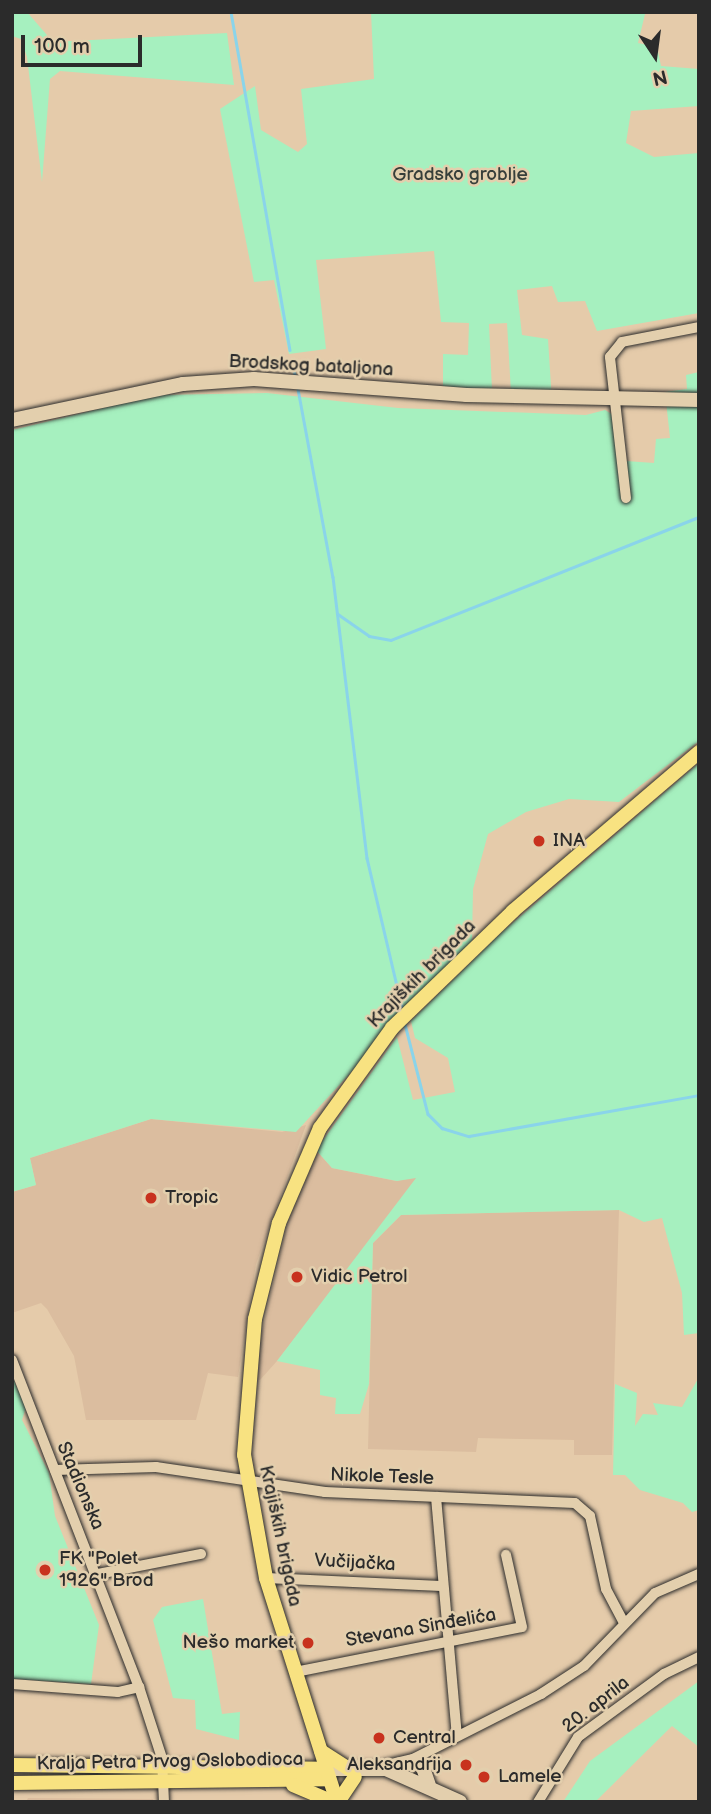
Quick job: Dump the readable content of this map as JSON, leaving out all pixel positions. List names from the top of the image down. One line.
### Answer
{"streets":{"main road":["Krajiških brigada","Kralja Petra Prvog Oslobodioca"],"street":["Brodskog bataljona","Nikole Tesle","Stadionska","Vučijačka","Stevana Sinđelića","20. aprila"]},"crossings":[["Krajiških brigada","Nikole Tesle"],["Krajiških brigada","Vučijačka"],["Krajiških brigada","Stevana Sinđelića"],["Krajiških brigada","Kralja Petra Prvog Oslobodioca"],["Nikole Tesle","Stadionska"],["Stadionska","Kralja Petra Prvog Oslobodioca"]],"parks":["Gradsko groblje"],"places":["INA","Tropic","Vidic Petrol","FK \"Polet 1926\" Brod","Nešo market","Central","Aleksandrija","Lamele"],"scale_bar":"100 m","north":"bottom"}
